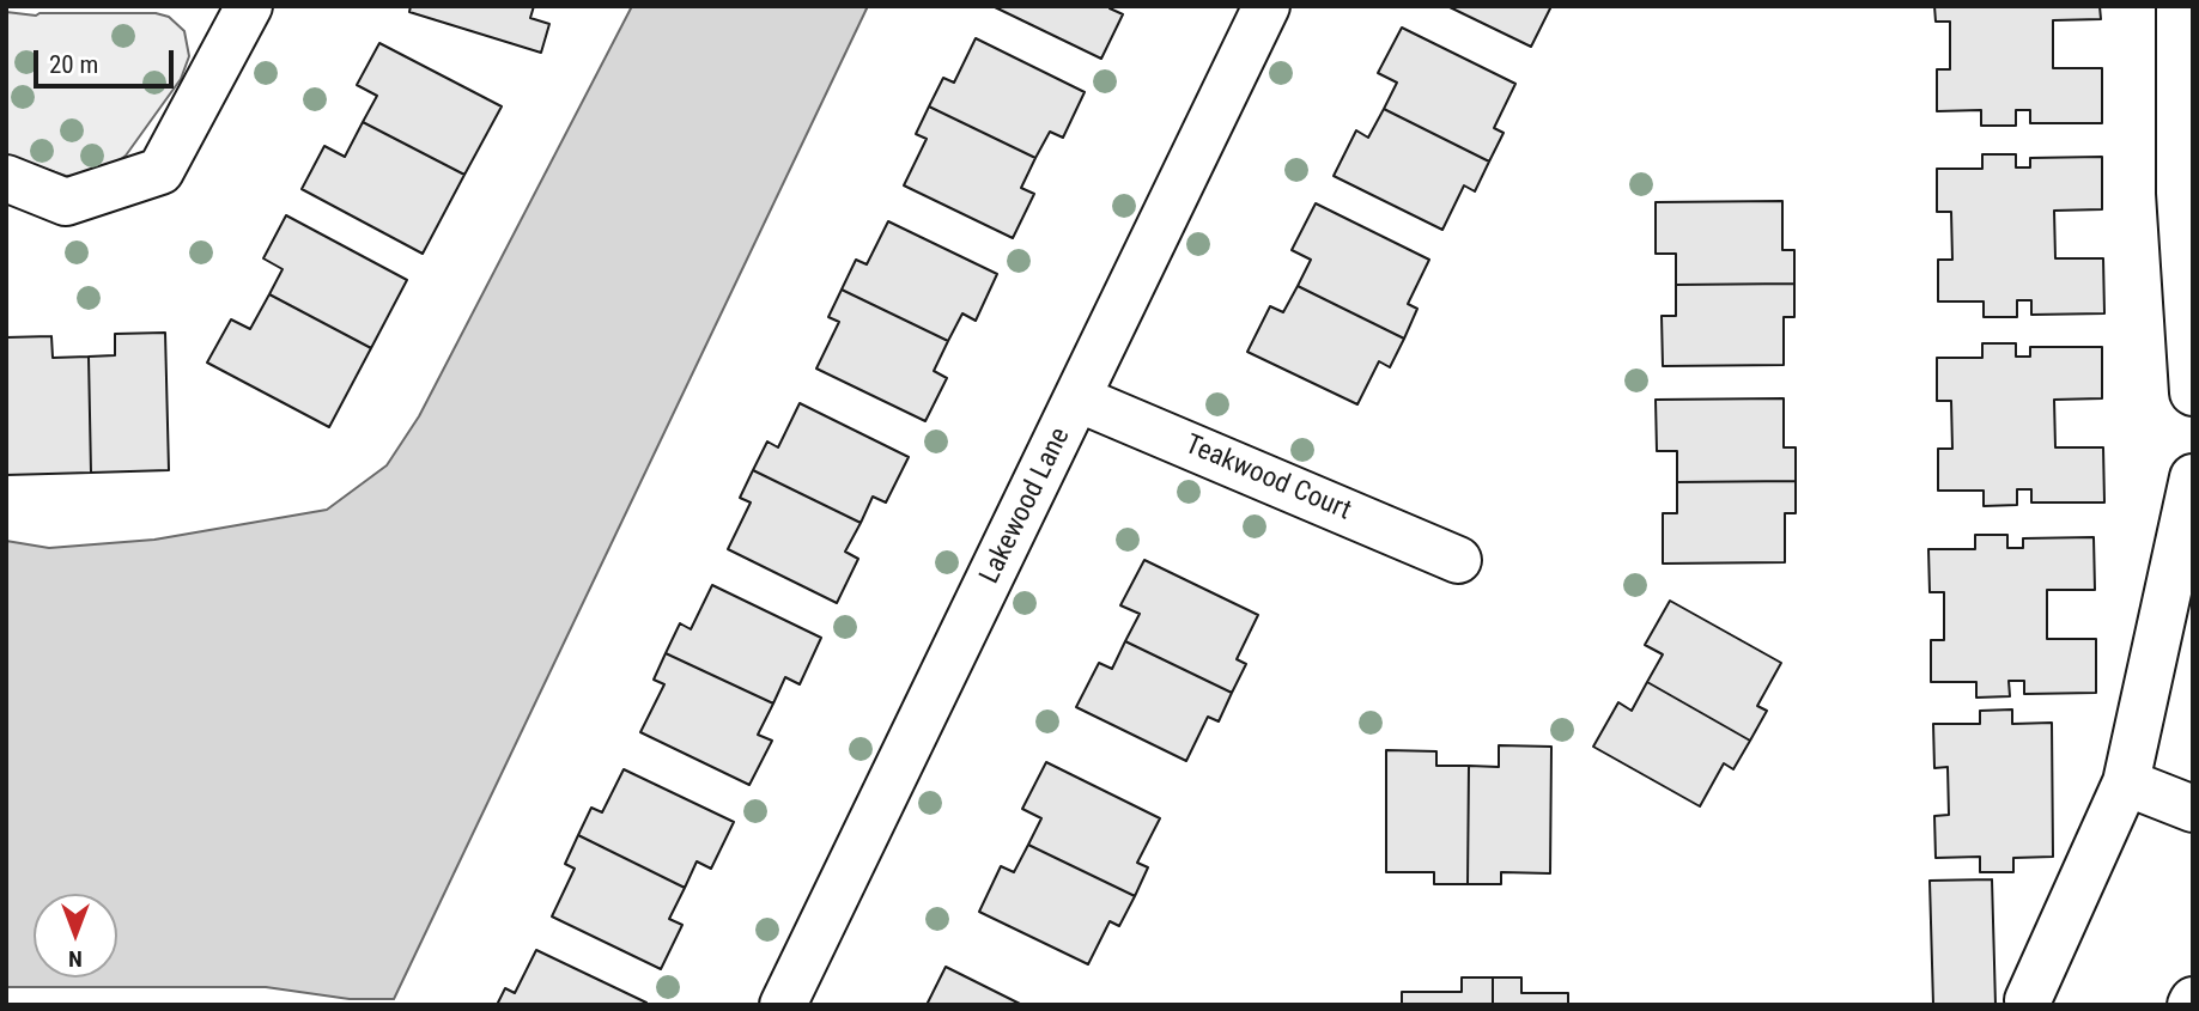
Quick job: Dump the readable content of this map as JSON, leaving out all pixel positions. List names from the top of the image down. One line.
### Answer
{"streets":{"street":["Teakwood Court","Lakewood Lane"]},"crossings":[["Teakwood Court","Lakewood Lane"]],"scale_bar":"20 m","north":"bottom"}
